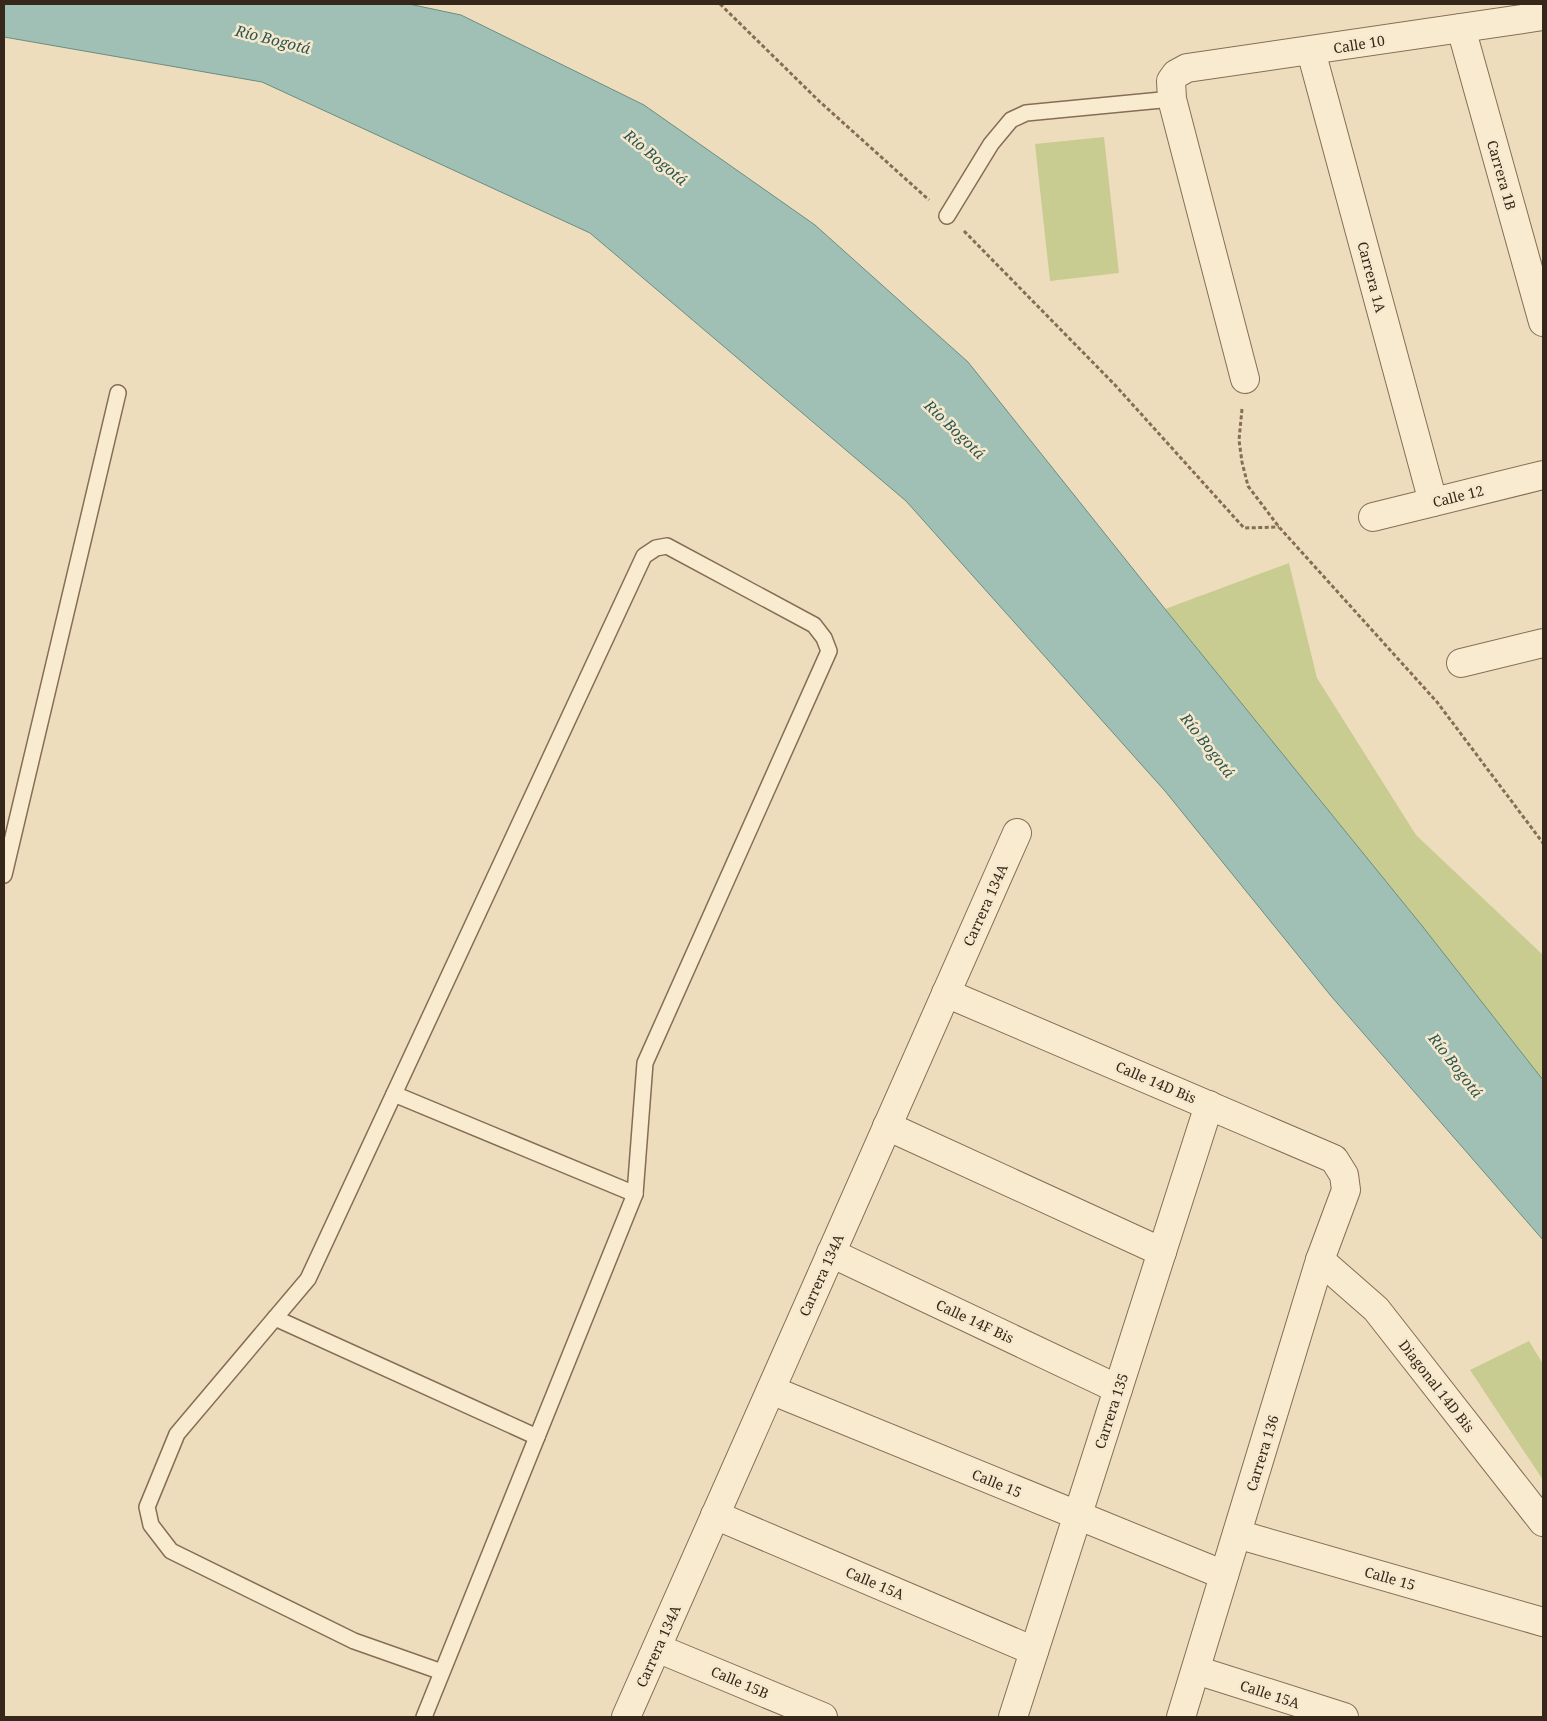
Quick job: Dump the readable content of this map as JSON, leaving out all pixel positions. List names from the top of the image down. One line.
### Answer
{"streets":{"street":["Calle 10","Carrera 1B","Carrera 1A","Calle 12","Carrera 134A","Calle 14D Bis","Calle 14F Bis","Diagonal 14D Bis","Carrera 135","Carrera 136","Calle 15","Calle 15A","Calle 15B"]},"crossings":[["Calle 10","Carrera 1B"],["Calle 10","Carrera 1A"],["Carrera 1A","Calle 12"],["Carrera 134A","Calle 14D Bis"],["Carrera 134A","Calle 14F Bis"],["Carrera 134A","Calle 15"],["Carrera 134A","Calle 15A"],["Carrera 134A","Calle 15B"],["Calle 14D Bis","Carrera 135"],["Calle 14D Bis","Carrera 136"],["Calle 14F Bis","Carrera 135"],["Diagonal 14D Bis","Carrera 136"],["Carrera 135","Calle 15"],["Carrera 135","Calle 15A"],["Carrera 136","Calle 15"],["Carrera 136","Calle 15A"]],"water":["Río Bogotá"]}
